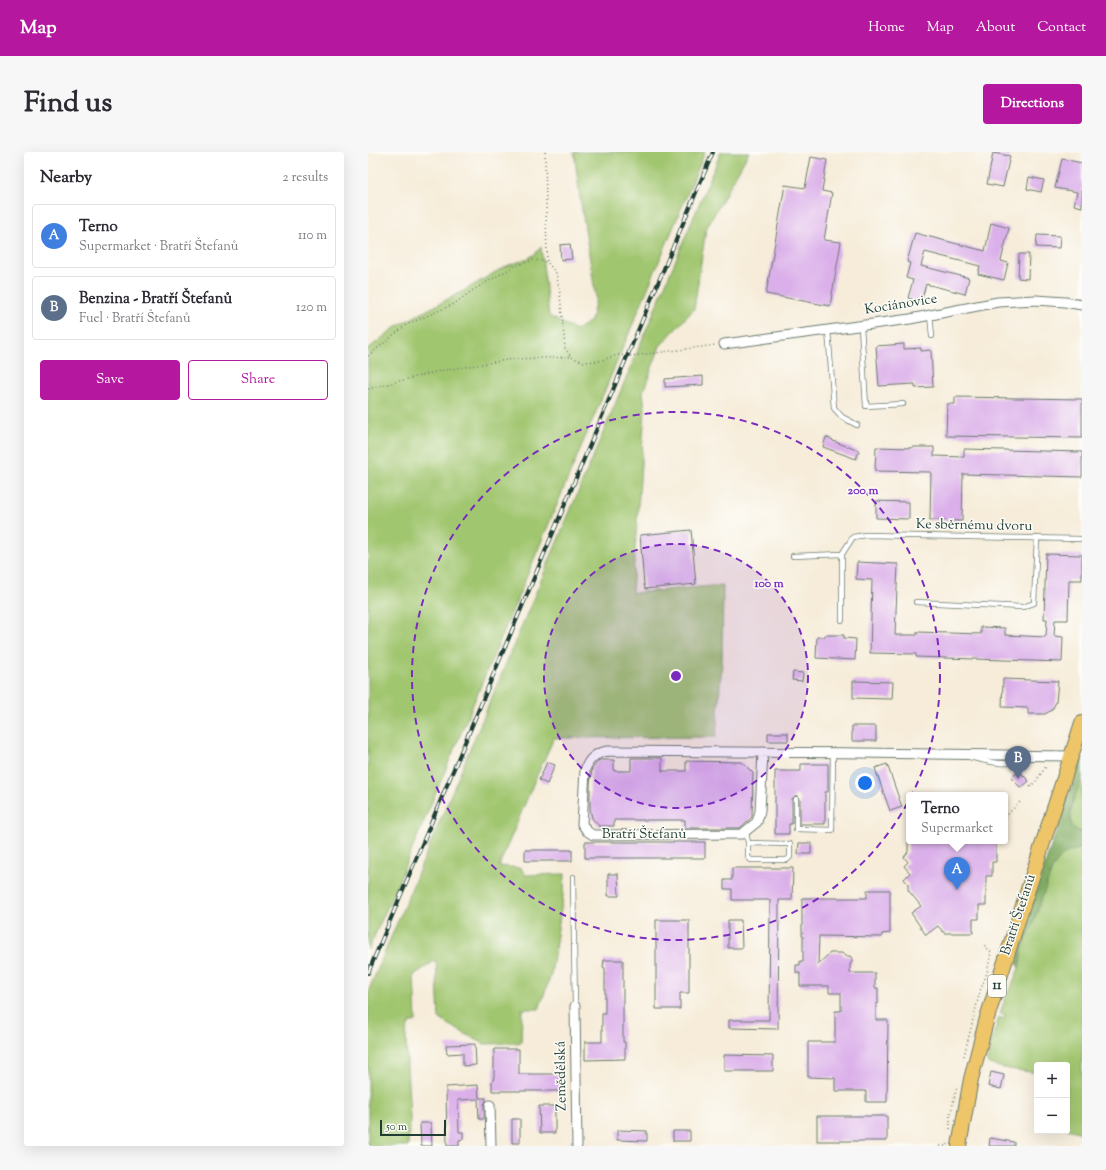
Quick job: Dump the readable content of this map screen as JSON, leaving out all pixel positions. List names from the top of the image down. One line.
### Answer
{"streets":{"main road":["Bratří Štefanů","11"],"street":["Kociánovice","Zemědělská"],"lane":["Ke sběrnému dvoru"]},"scale_bar":"50 m","page":{"header":"Map","nav":["Home","Map","About","Contact"],"title":"Find us","buttons":["Directions",["Save","Share"]],"heading":["Nearby","2 results"],"list":[{"mark":"A","name":"Terno","note":"Supermarket · Bratří Štefanů","value":"110 m"},{"mark":"B","name":"Benzina - Bratří Štefanů","note":"Fuel · Bratří Štefanů","value":"120 m"}],"pins":["B","A"],"popup":["Terno","Supermarket"],"map_buttons":["+","−"],"scale":"50 m"},"rings":["200 m","100 m"]}
